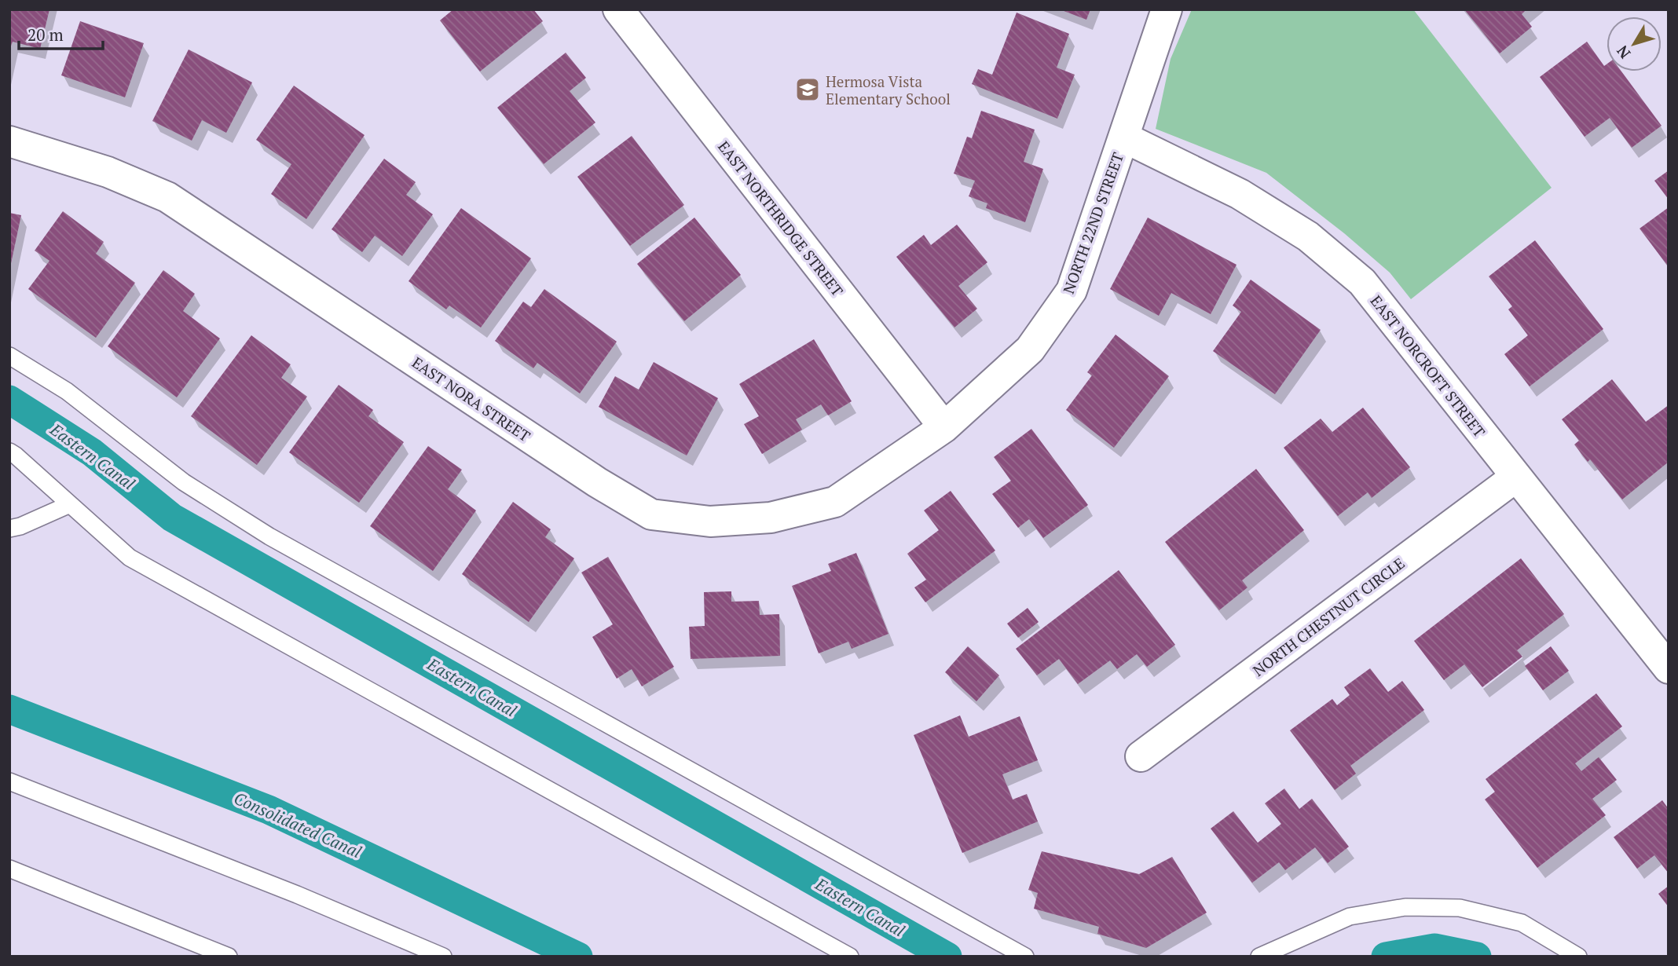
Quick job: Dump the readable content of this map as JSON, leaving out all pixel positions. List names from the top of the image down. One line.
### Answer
{"streets":{"street":["EAST NORTHRIDGE STREET","NORTH 22ND STREET","EAST NORCROFT STREET","EAST NORA STREET","NORTH CHESTNUT CIRCLE"]},"crossings":[["EAST NORTHRIDGE STREET","NORTH 22ND STREET"],["EAST NORTHRIDGE STREET","EAST NORA STREET"],["NORTH 22ND STREET","EAST NORCROFT STREET"],["NORTH 22ND STREET","EAST NORA STREET"],["EAST NORCROFT STREET","NORTH CHESTNUT CIRCLE"]],"water":["Eastern Canal","Consolidated Canal"],"places":{"school or university":["Hermosa Vista Elementary School"]},"scale_bar":"20 m","north":"bottom left"}
